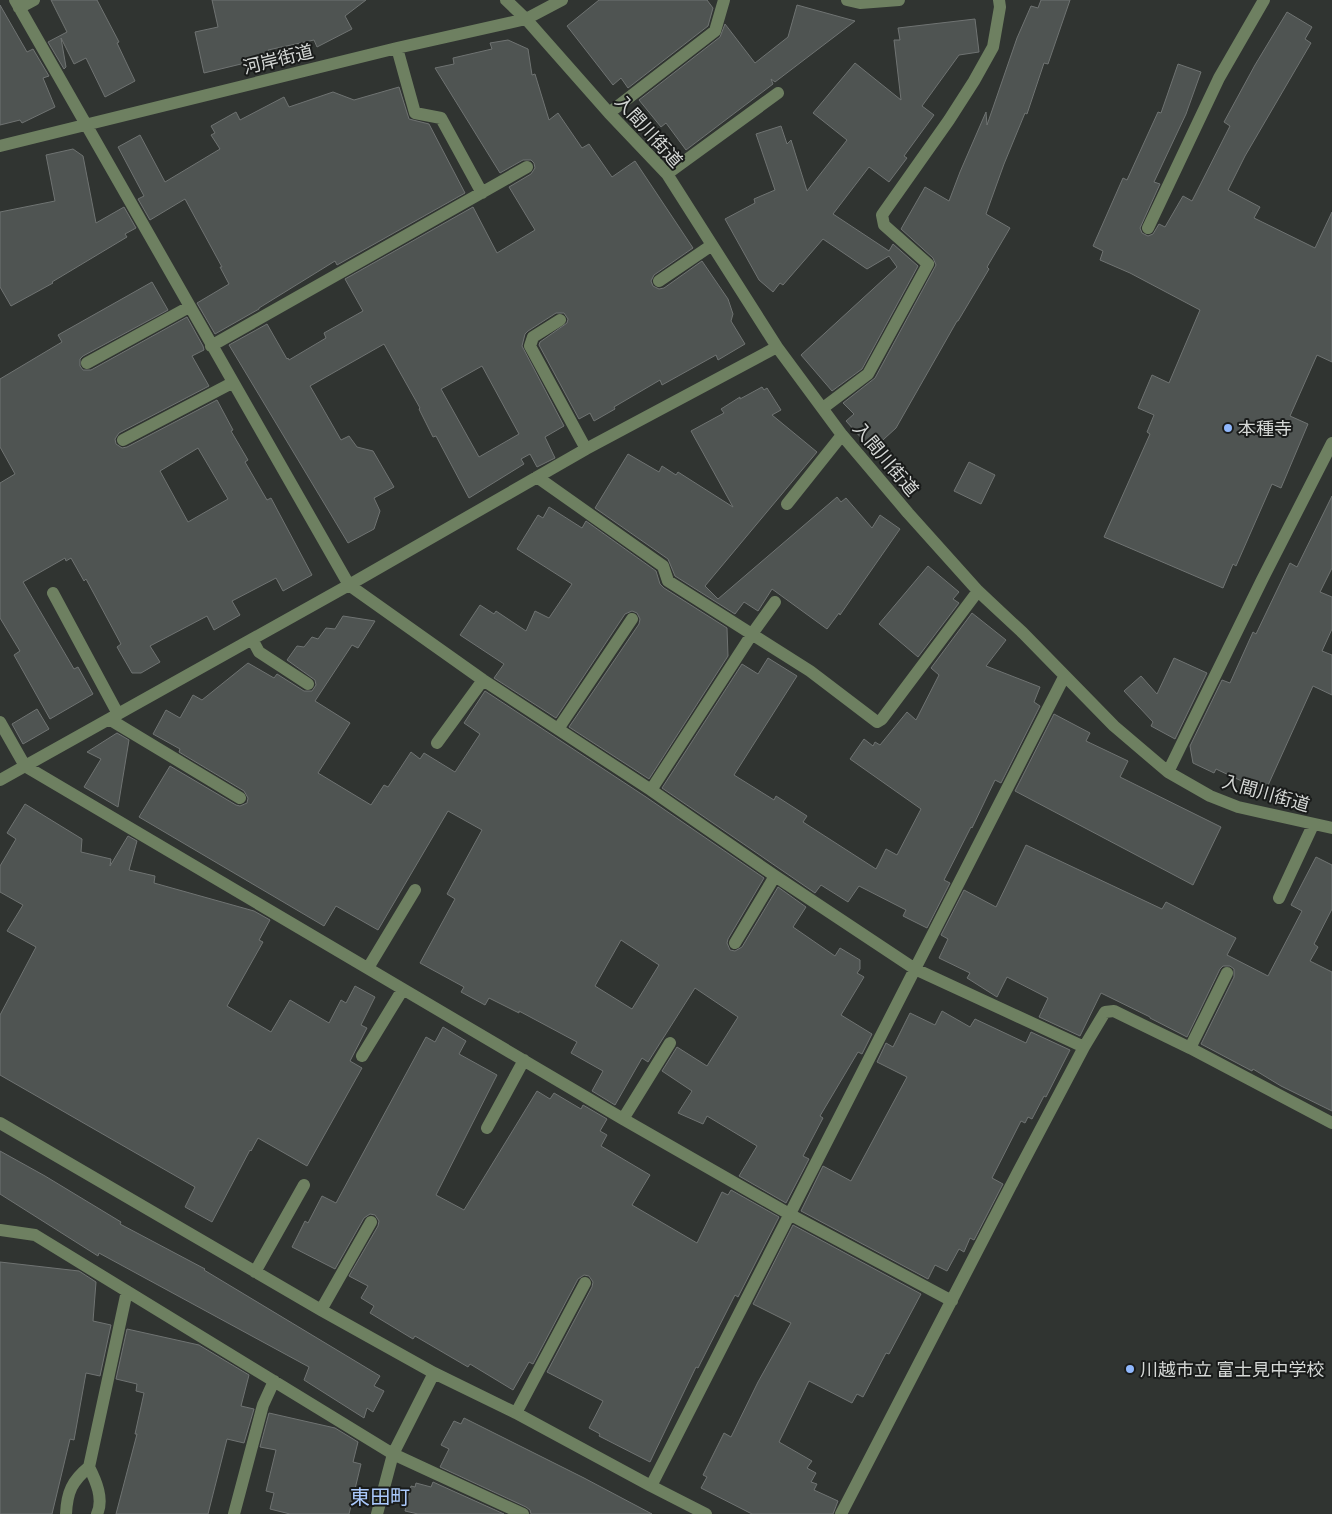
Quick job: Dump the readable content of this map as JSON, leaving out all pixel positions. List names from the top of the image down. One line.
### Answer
{"streets":{"street":["河岸街道","入間川街道"]},"crossings":[["河岸街道","入間川街道"]],"districts":["東田町"],"places":["本種寺","川越市立 富士見中学校"]}
